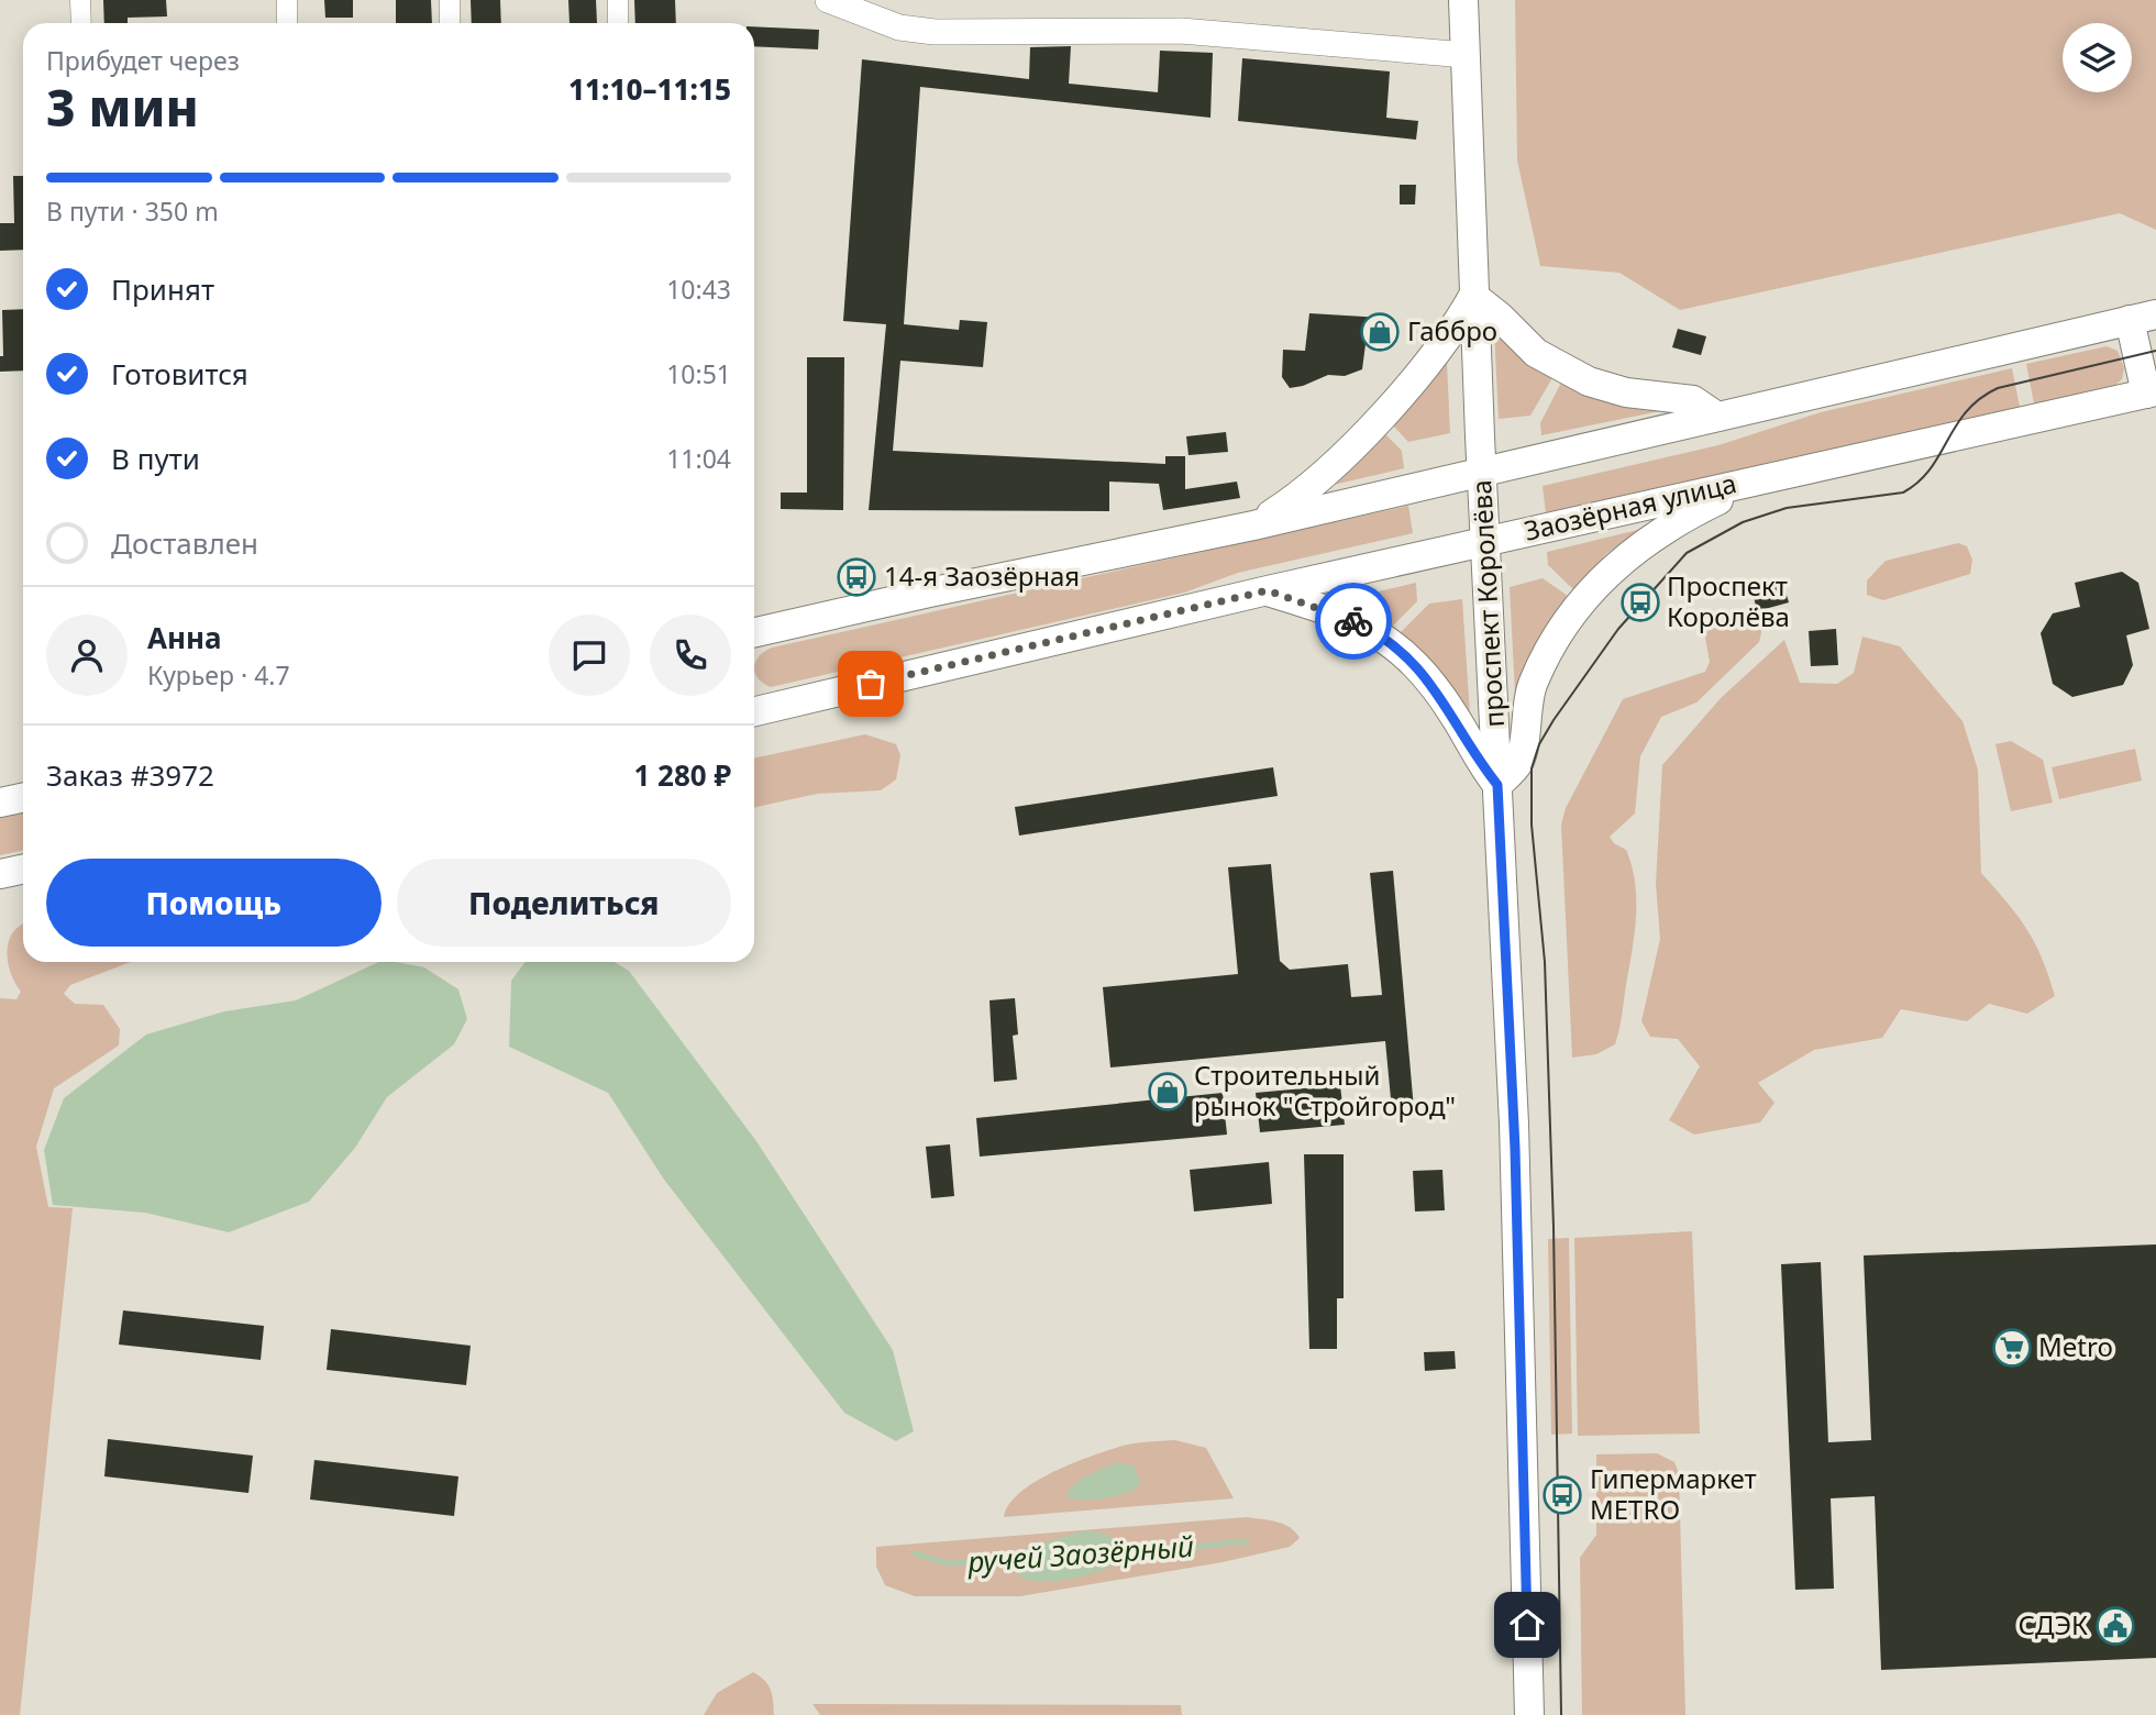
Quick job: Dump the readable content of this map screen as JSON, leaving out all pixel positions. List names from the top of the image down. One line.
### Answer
{"streets":{"main road":["Заозёрная улица","проспект Королёва"]},"crossings":[["Заозёрная улица","проспект Королёва"]],"water":["ручей Заозёрный"],"places":{"shop":["Габбро","Строительный рынок \"Стройгород\""],"bus stop":["14-я Заозёрная","Проспект Королёва","Гипермаркет METRO"],"supermarket":["Metro"],"public building":["СДЭК"]},"page":{"heading":["3 мин","Прибудет через","11:10–11:15"],"panel":["Анна","Курьер · 4.7","Заказ #3972","1 280 ₽"],"bar":"В пути · 350 m","list":[["Принят","10:43"],["Готовится","10:51"],["В пути","11:04"],"Доставлен"],"buttons":["Помощь","Поделиться"]}}
